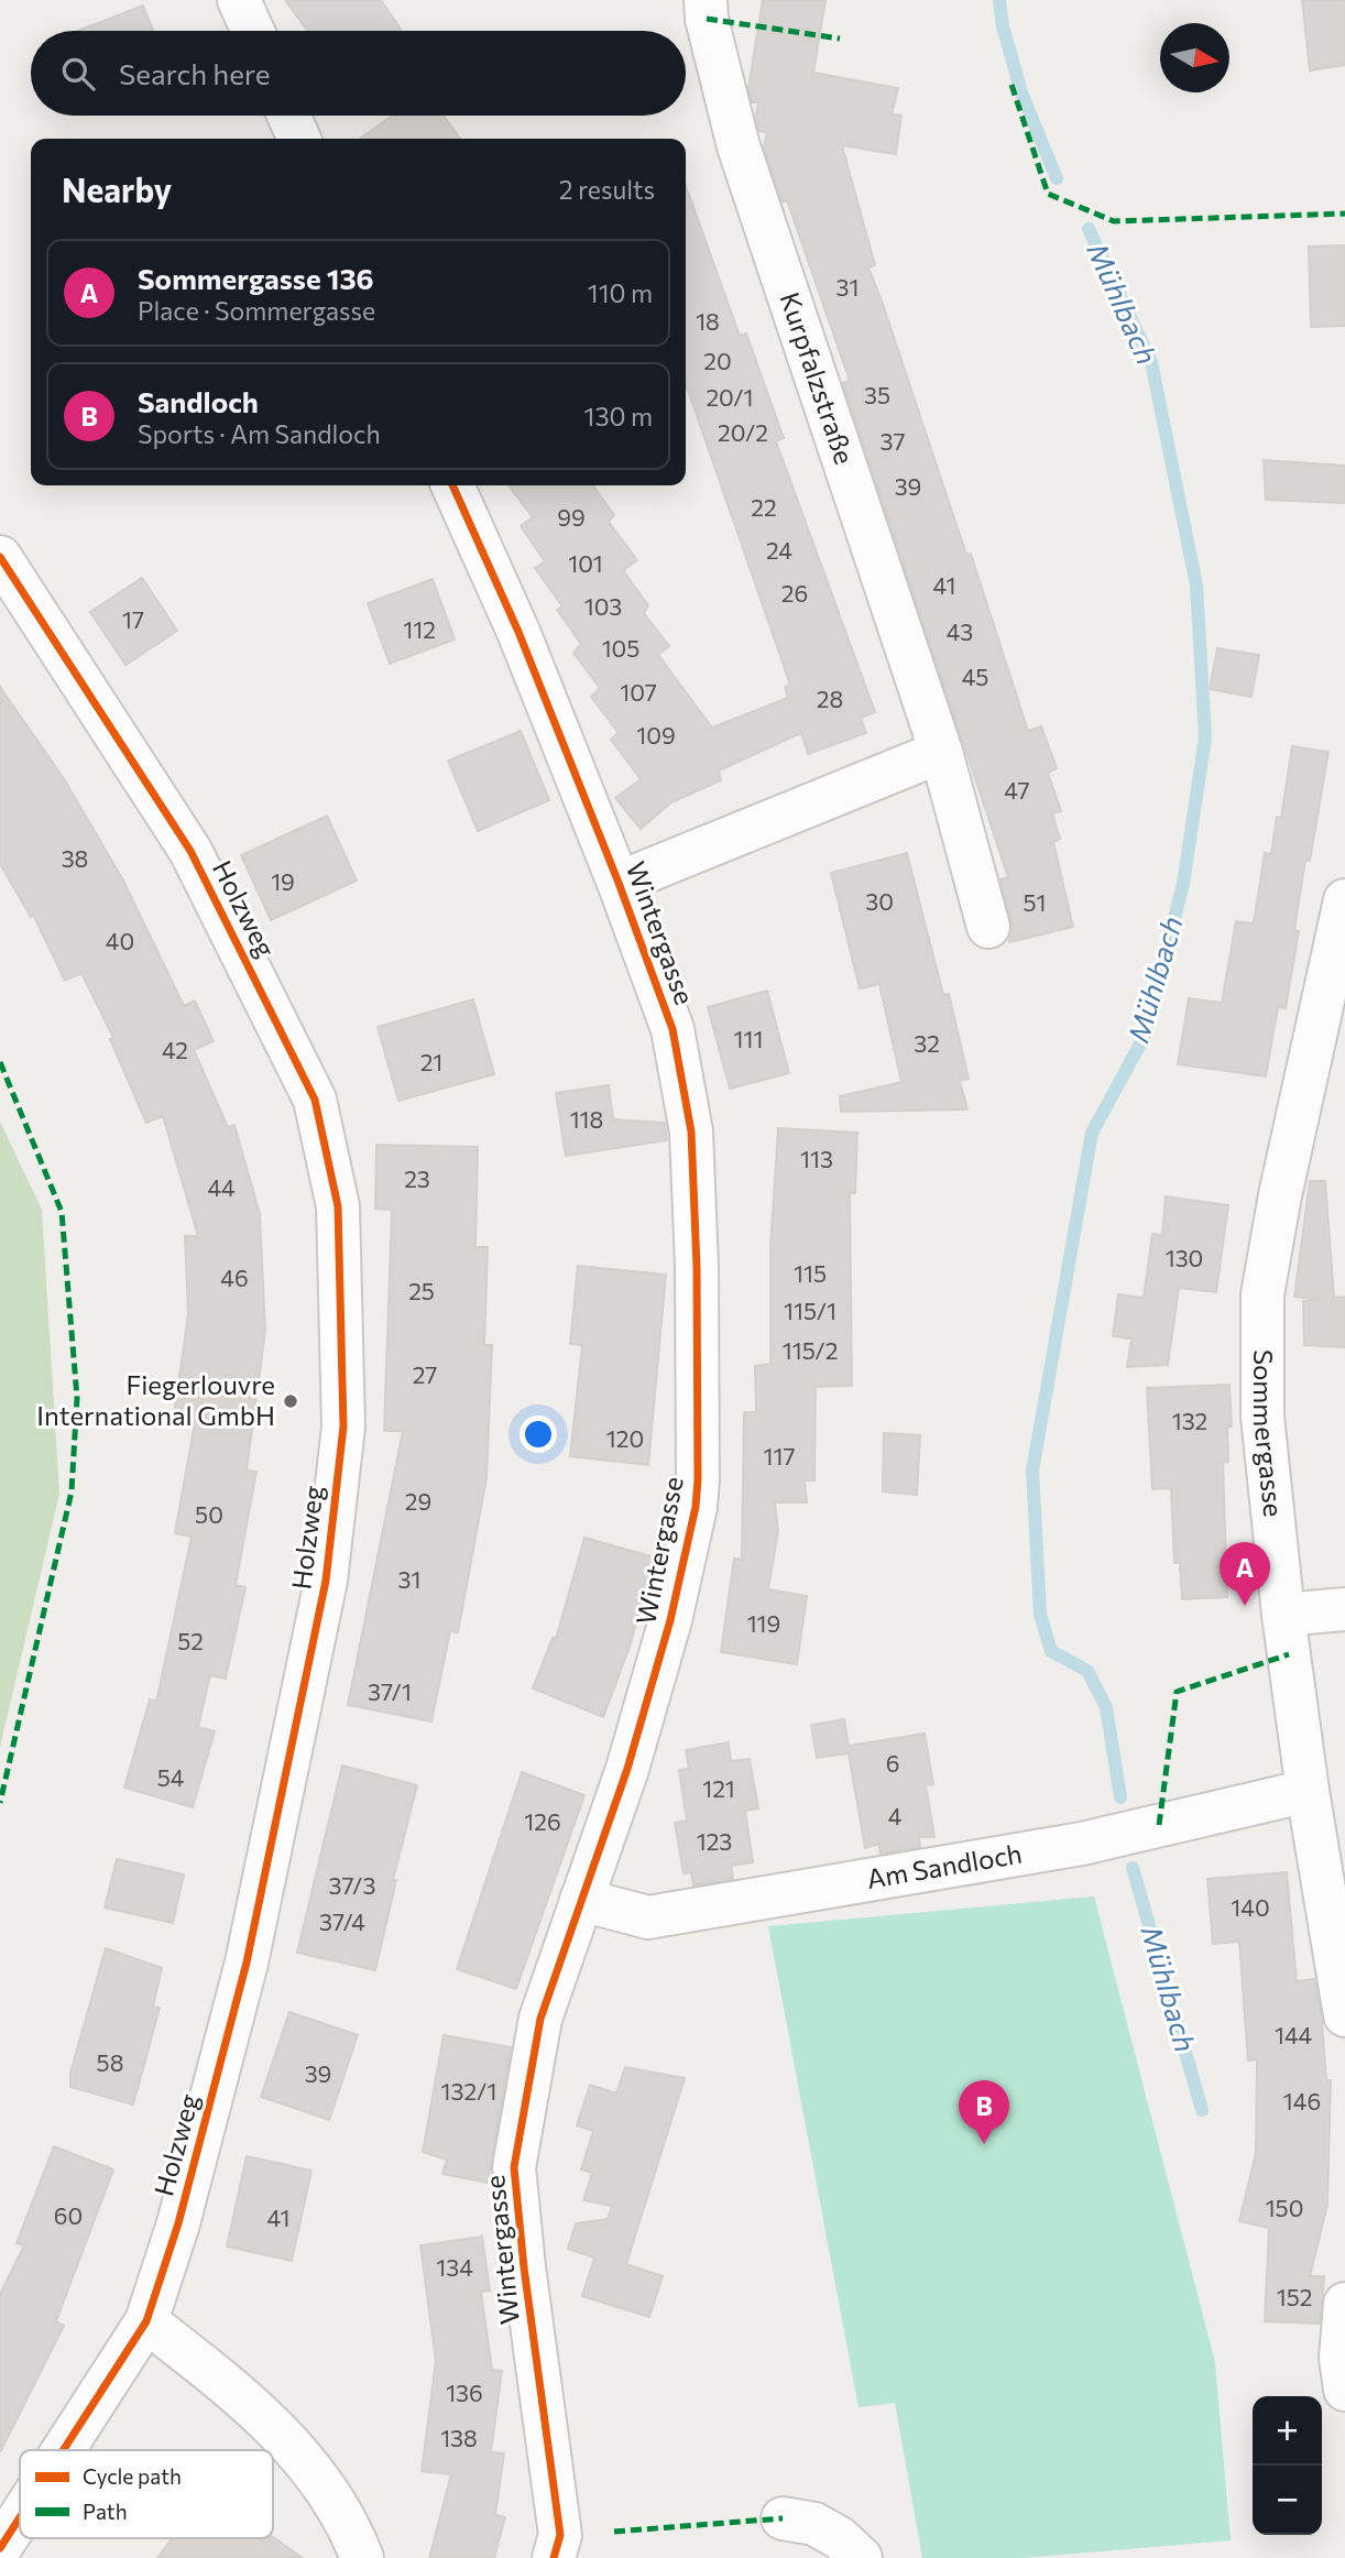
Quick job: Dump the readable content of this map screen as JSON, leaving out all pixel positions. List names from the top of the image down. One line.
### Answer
{"streets":{"street":["Kurpfalzstraße","Holzweg","Wintergasse","Sommergasse","Am Sandloch"]},"crossings":[["Wintergasse","Am Sandloch"],["Sommergasse","Am Sandloch"]],"water":["Mühlbach"],"places":["Fiegerlouvre International GmbH"],"house_numbers":["31","18","20","35","20/1","20/2","37","39","22","99","24","101","41","26","103","17","112","43","105","45","107","28","109","47","38","19","30","51","40","111","32","42","21","118","113","23","44","130","115","46","25","115/1","115/2","27","132","120","117","29","50","31","119","52","37/1","6","54","121","4","126","123","37/3","140","37/4","144","58","39","132/1","146","150","60","41","134","152","136","138"],"legend":["Cycle path","Path"],"north":"right","page":{"search":"Search here","heading":["Nearby","2 results"],"list":[{"mark":"A","name":"Sommergasse 136","note":"Place · Sommergasse","value":"110 m"},{"mark":"B","name":"Sandloch","note":"Sports · Am Sandloch","value":"130 m"}],"pins":["A","B"],"map_buttons":["+","−"]}}
